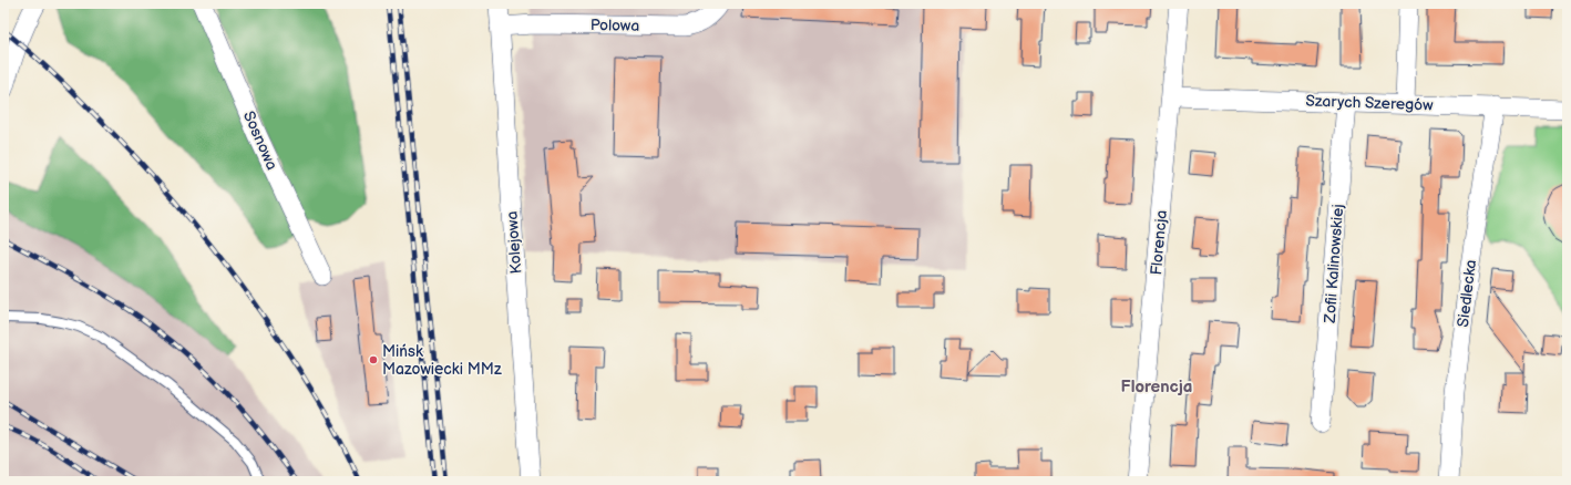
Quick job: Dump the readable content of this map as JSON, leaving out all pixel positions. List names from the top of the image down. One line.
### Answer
{"streets":{"street":["Polowa","Szarych Szeregów","Sosnowa","Kolejowa","Florencja","Zofii Kalinowskiej","Siedlecka"]},"crossings":[["Polowa","Kolejowa"],["Szarych Szeregów","Florencja"],["Szarych Szeregów","Zofii Kalinowskiej"],["Szarych Szeregów","Siedlecka"]],"districts":["Florencja"],"places":["Mińsk Mazowiecki MMz"]}
